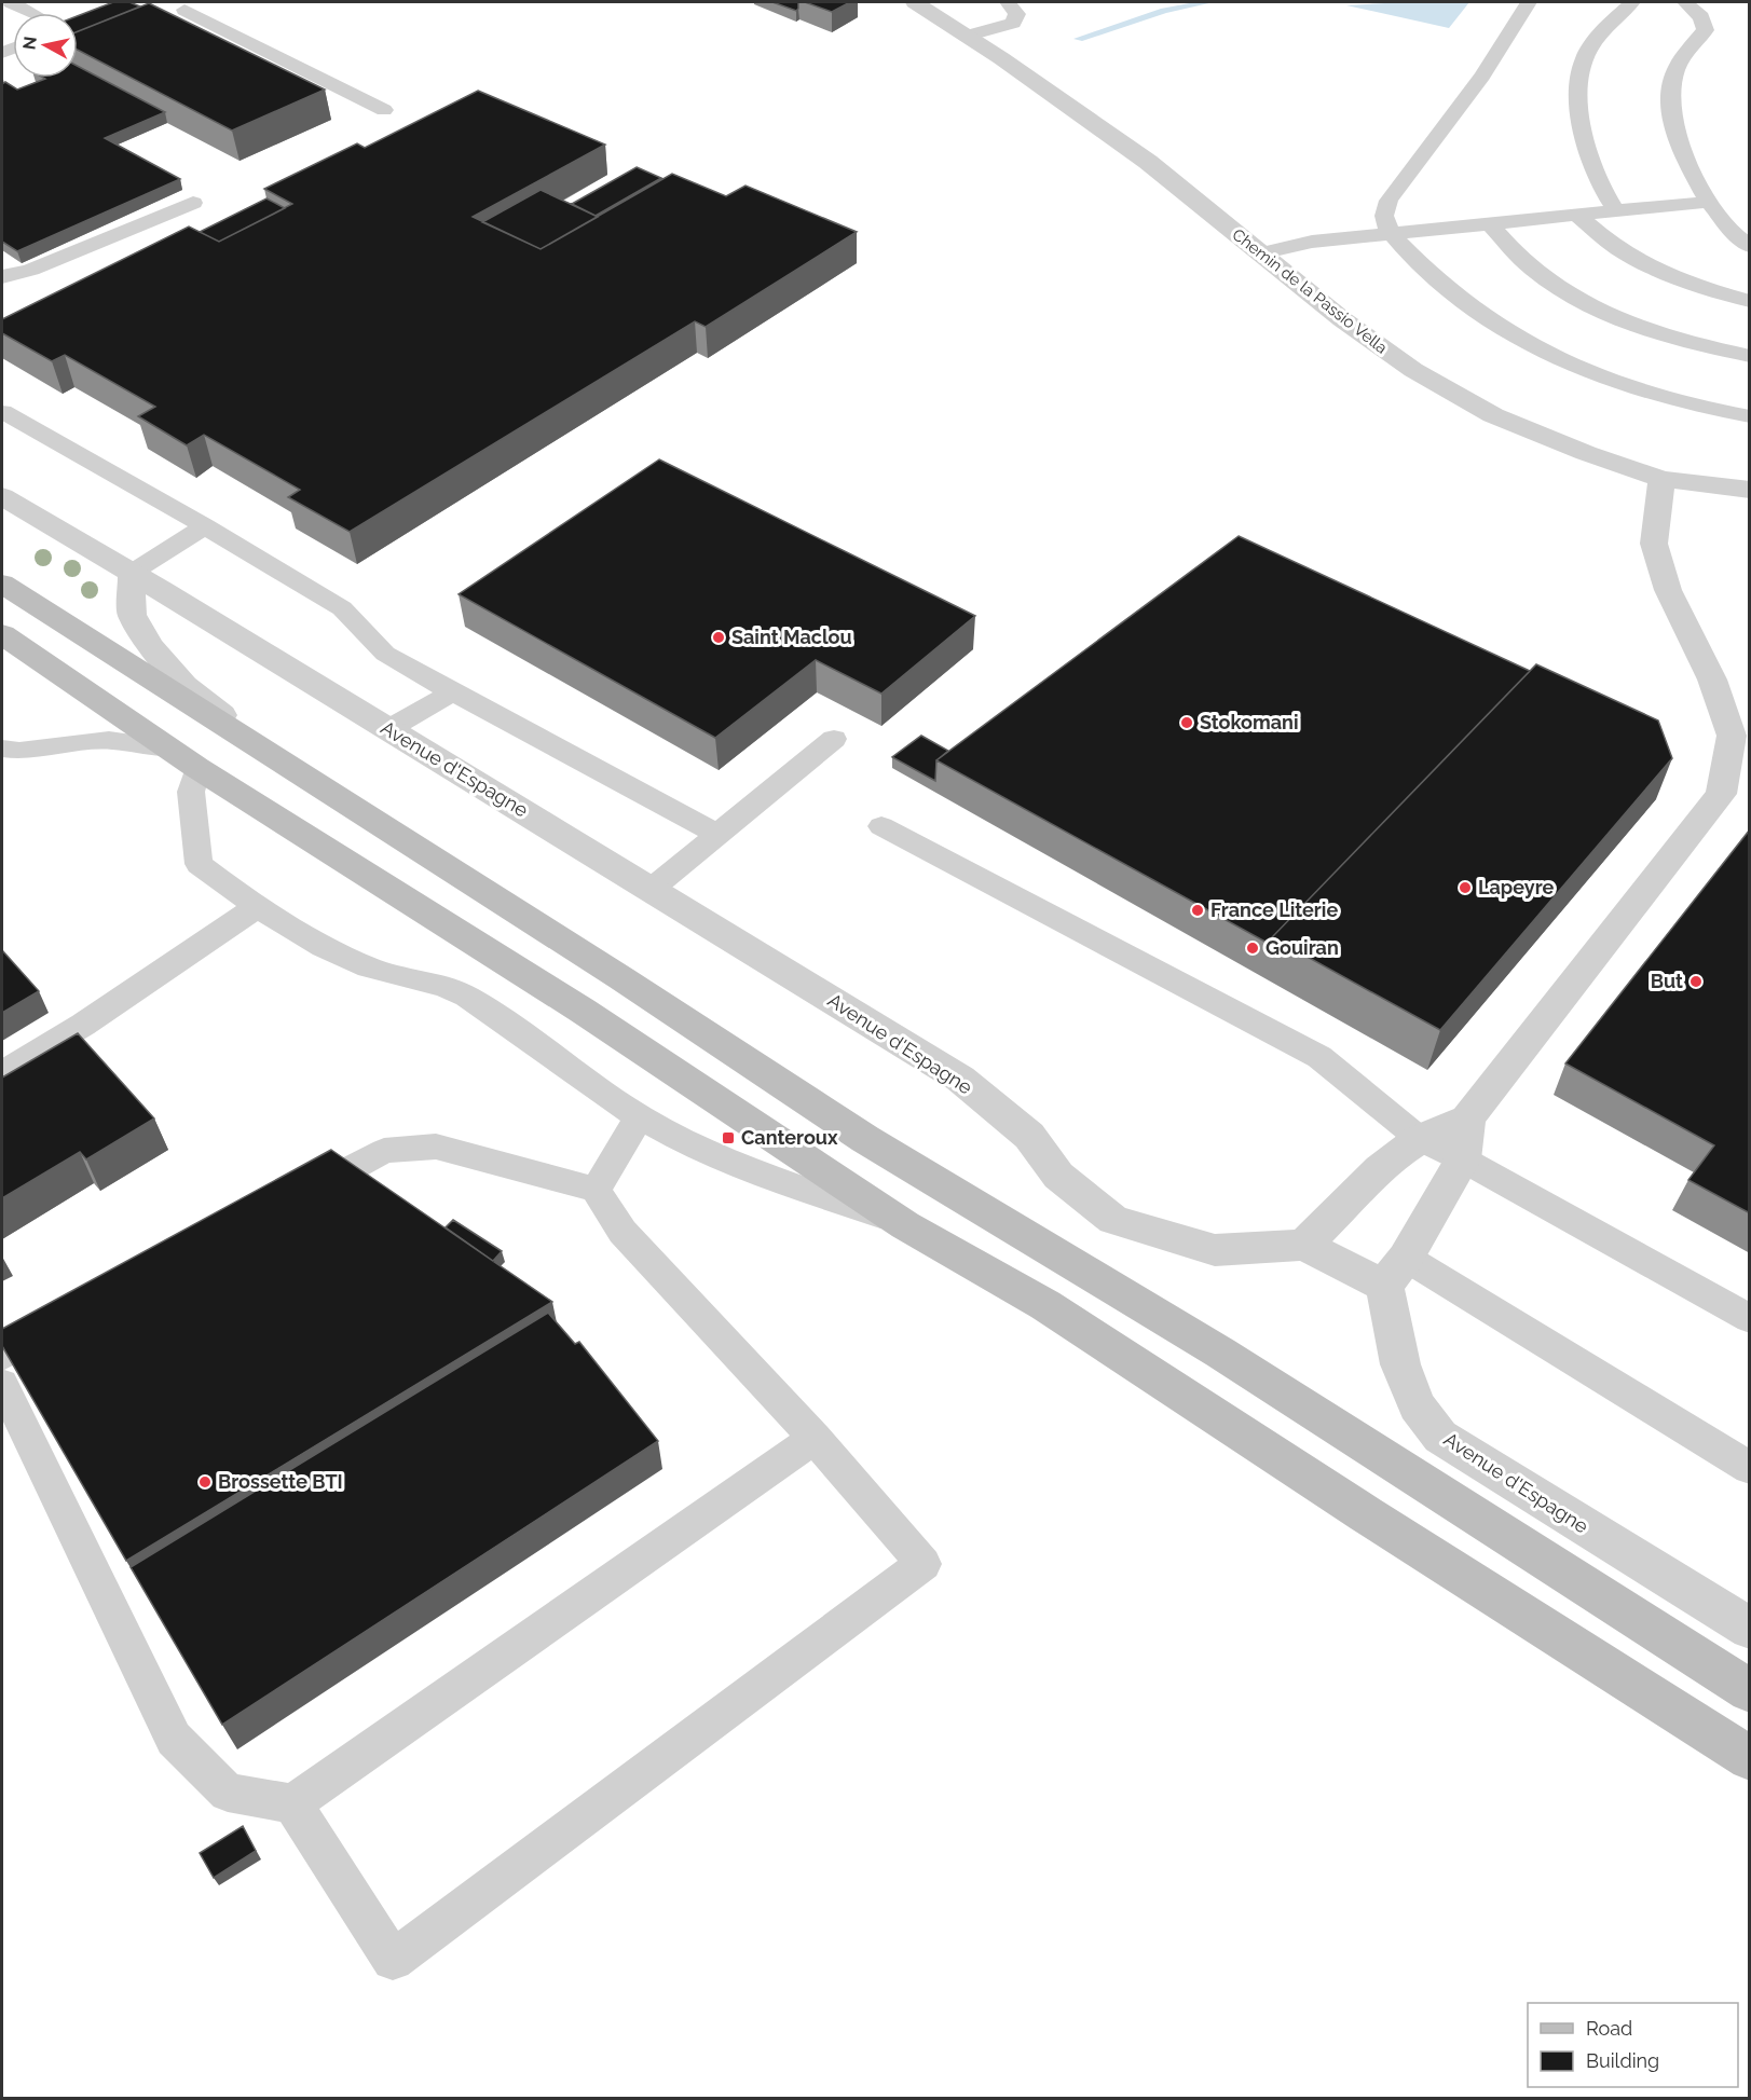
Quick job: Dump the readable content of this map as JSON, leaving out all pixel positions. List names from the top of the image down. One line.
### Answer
{"streets":{"street":["Chemin de la Passio Vella","Avenue d'Espagne"]},"places":{"other":["Saint Maclou","Stokomani","Lapeyre","France Literie","Gouiran","But","Brossette BTI"],"transit":["Canteroux"]},"legend":["Road","Building"],"north":"left"}
